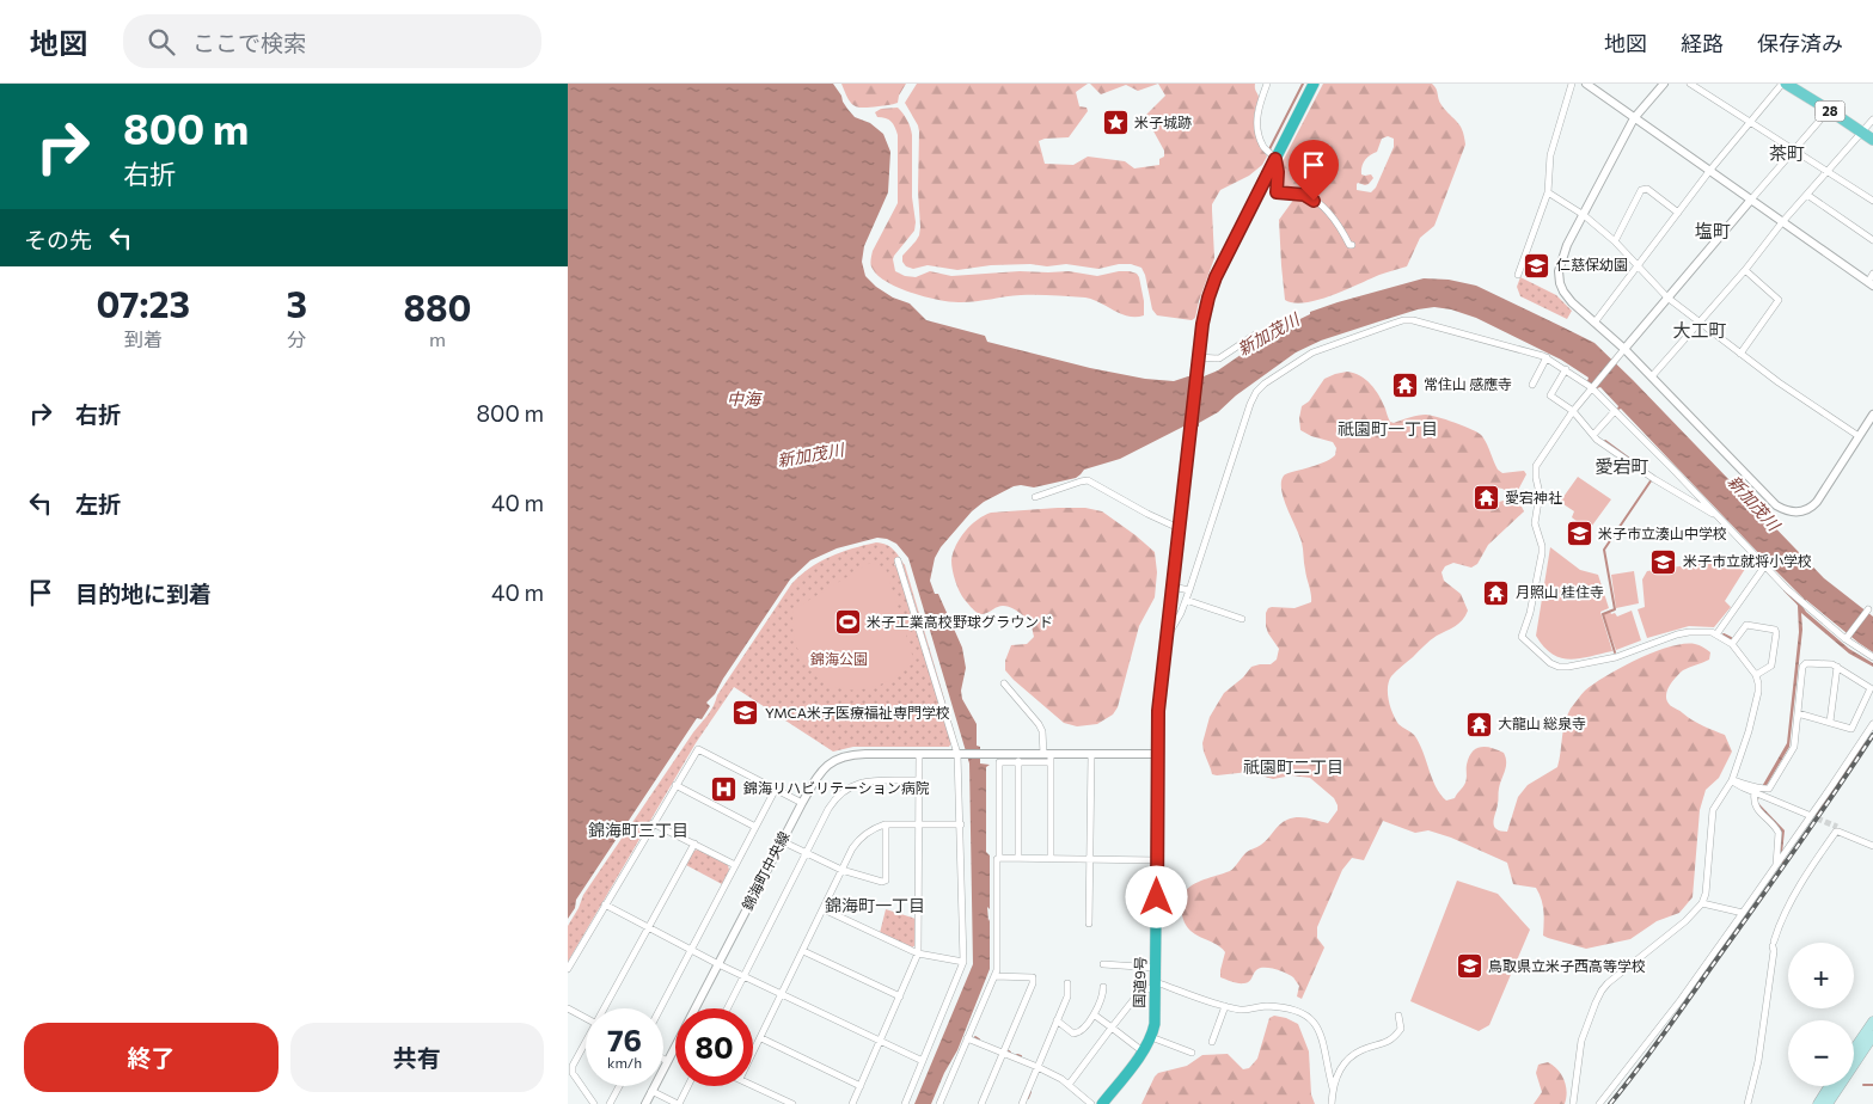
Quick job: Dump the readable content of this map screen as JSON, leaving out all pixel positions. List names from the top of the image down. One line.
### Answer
{"streets":{"highway":["国道9号"],"main road":["28"],"street":["錦海町中央線"]},"crossings":[["錦海町中央線","国道9号"]],"districts":["茶町","塩町","大工町","祇園町一丁目","愛宕町","祇園町二丁目","錦海町三丁目","錦海町一丁目"],"water":["新加茂川","中海"],"parks":["錦海公園"],"places":{"place":["米子城跡"],"school or university":["仁慈保幼園","米子市立湊山中学校","米子市立就将小学校","YMCA米子医療福祉専門学校","鳥取県立米子西高等学校"],"temple":["常住山 感應寺","愛宕神社","月照山 桂住寺","大龍山 総泉寺"],"sports":["米子工業高校野球グラウンド"],"hospital":["錦海リハビリテーション病院"]},"page":{"header":"地図","search":"ここで検索","nav":["地図","経路","保存済み"],"turn":["800 m","右折"],"then":"その先","eta":["07:23","到着","3","分","880","m"],"list":[{"name":"右折","value":"800 m"},{"name":"左折","value":"40 m"},{"name":"目的地に到着","value":"40 m"}],"map_buttons":["+","−"],"speed":"76 km/h","limit":"80","buttons":["終了","共有"]}}
